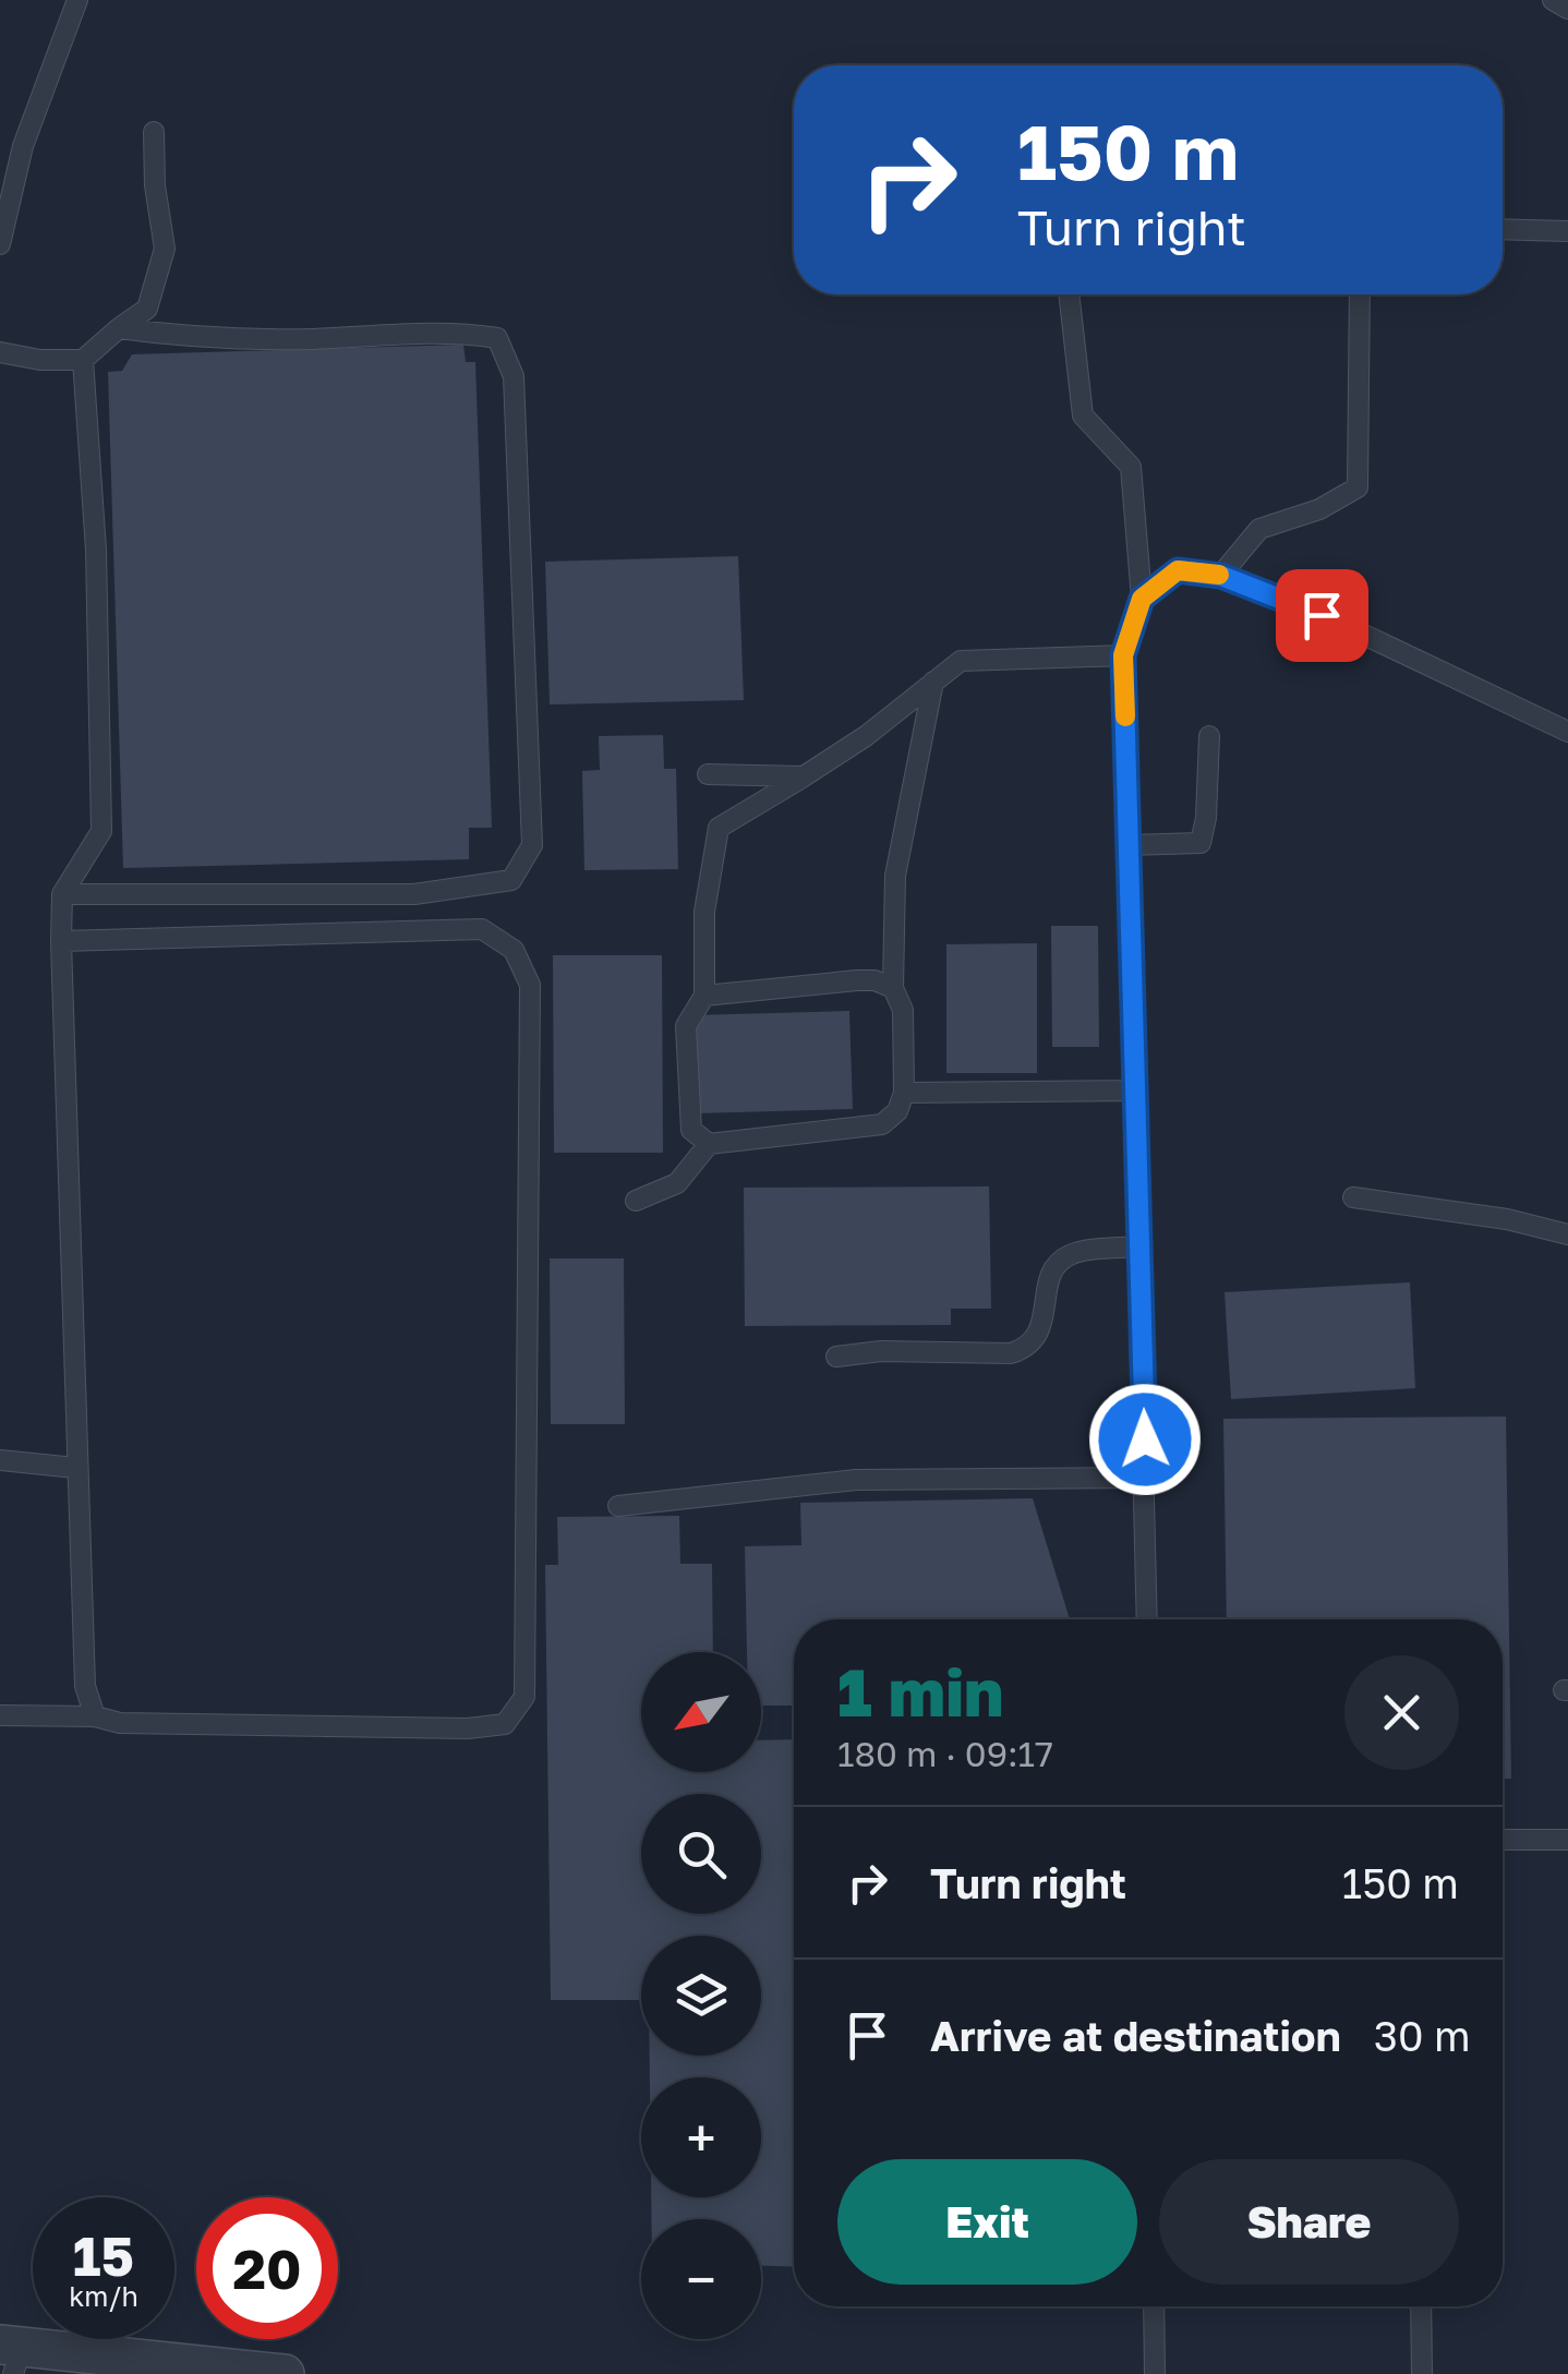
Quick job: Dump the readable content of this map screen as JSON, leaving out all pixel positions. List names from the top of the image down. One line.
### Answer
{"north":"bottom left","page":{"turn":["150 m","Turn right"],"heading":["1 min","180 m · 09:17"],"map_buttons":["+","−"],"list":[{"name":"Turn right","value":"150 m"},{"name":"Arrive at destination","value":"30 m"}],"buttons":["Exit","Share"],"speed":"15 km/h","limit":"20"}}
